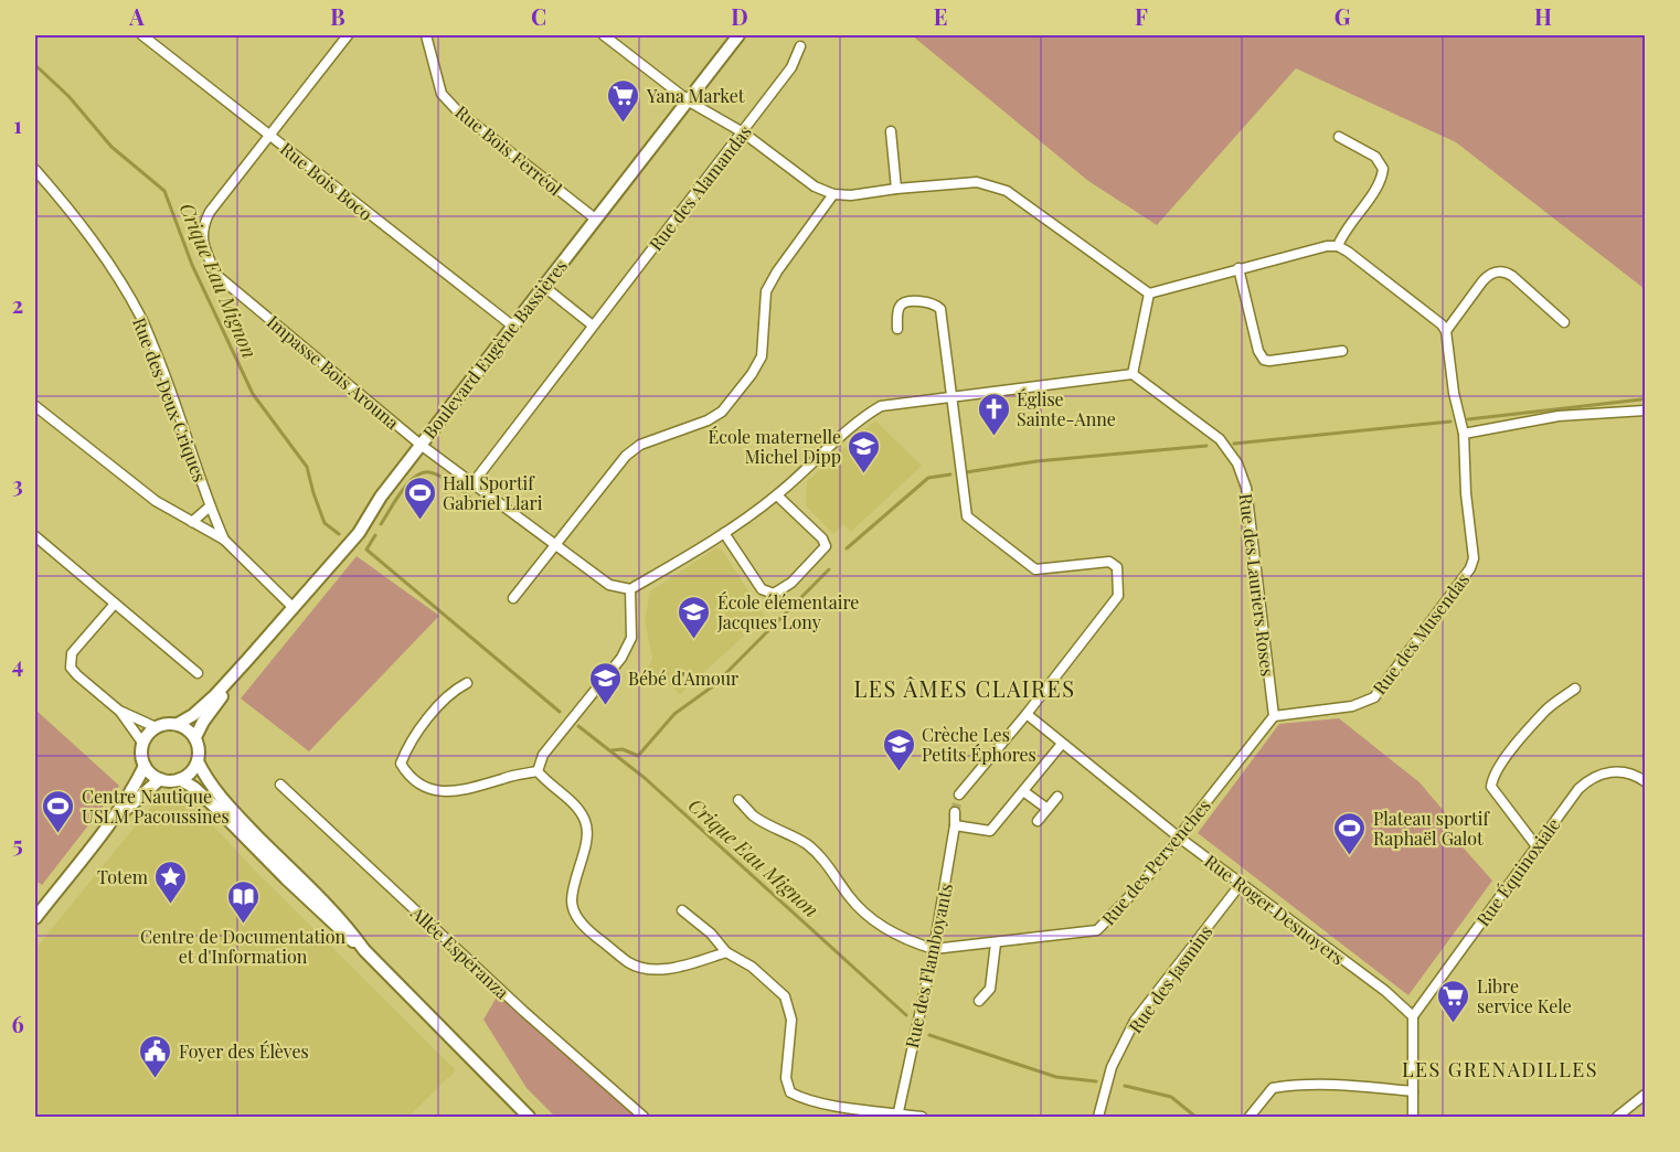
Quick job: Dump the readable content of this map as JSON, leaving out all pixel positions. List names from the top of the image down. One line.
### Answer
{"streets":{"street":["Rue Bois Ferréol","Rue Bois Boco","Rue des Alamandas","Boulevard Eugène Bassières","Impasse Bois Arouna","Rue des Deux Criques","Rue des Lauriers Roses","Rue des Musendas","Rue des Pervenches","Rue Équinoxiale","Rue Roger Desnoyers","Allée Espéranza","Rue des Flamboyants","Rue des Jasmins"]},"crossings":[["Rue Bois Ferréol","Boulevard Eugène Bassières"],["Rue Bois Boco","Boulevard Eugène Bassières"],["Rue Bois Boco","Impasse Bois Arouna"],["Boulevard Eugène Bassières","Impasse Bois Arouna"],["Boulevard Eugène Bassières","Rue des Deux Criques"],["Rue des Lauriers Roses","Rue des Musendas"],["Rue des Lauriers Roses","Rue des Pervenches"],["Rue des Musendas","Rue des Pervenches"],["Rue des Pervenches","Rue Roger Desnoyers"],["Rue des Pervenches","Rue des Flamboyants"],["Rue Équinoxiale","Rue Roger Desnoyers"],["Rue Roger Desnoyers","Rue des Jasmins"]],"districts":["LES ÂMES CLAIRES","LES GRENADILLES"],"water":["Crique Eau Mignon"],"places":{"supermarket":["Yana Market","Libre service Kele"],"church":["Église Sainte-Anne"],"school or university":["École maternelle Michel Dipp","École élémentaire Jacques Lony","Bébé d'Amour","Crèche Les Petits Éphores"],"sports":["Hall Sportif Gabriel Llari","Centre Nautique USLM Pacoussines","Plateau sportif Raphaël Galot"],"place":["Totem"],"library":["Centre de Documentation et d'Information"],"public building":["Foyer des Élèves"]},"grid":{"columns":["A","B","C","D","E","F","G","H"],"rows":["1","2","3","4","5","6"]}}
